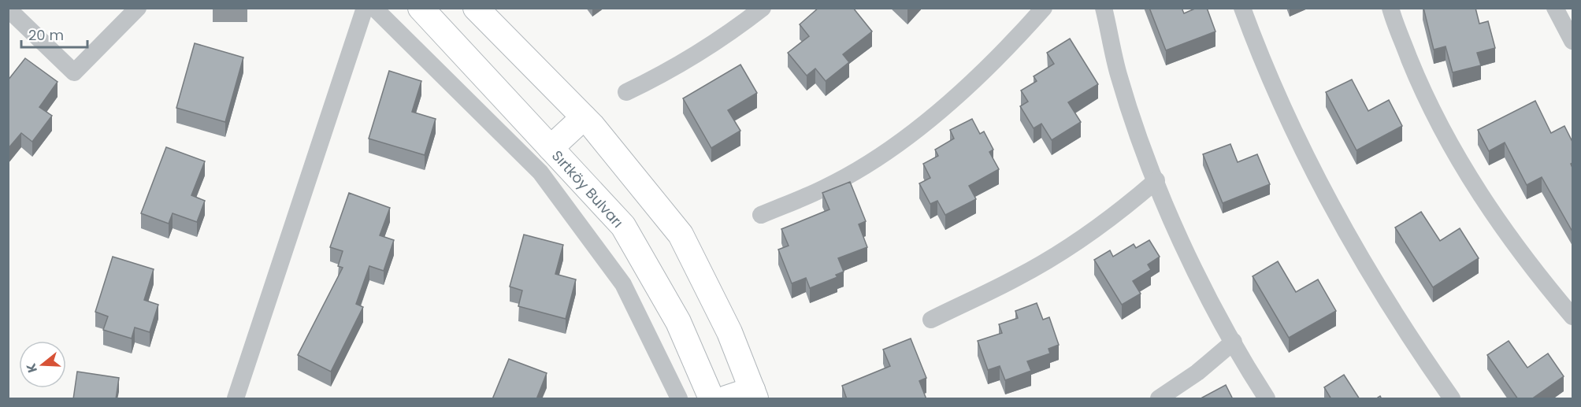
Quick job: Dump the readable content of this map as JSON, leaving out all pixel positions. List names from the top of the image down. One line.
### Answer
{"streets":{"main road":["Sırtköy Bulvarı"]},"scale_bar":"20 m","north":"left"}
